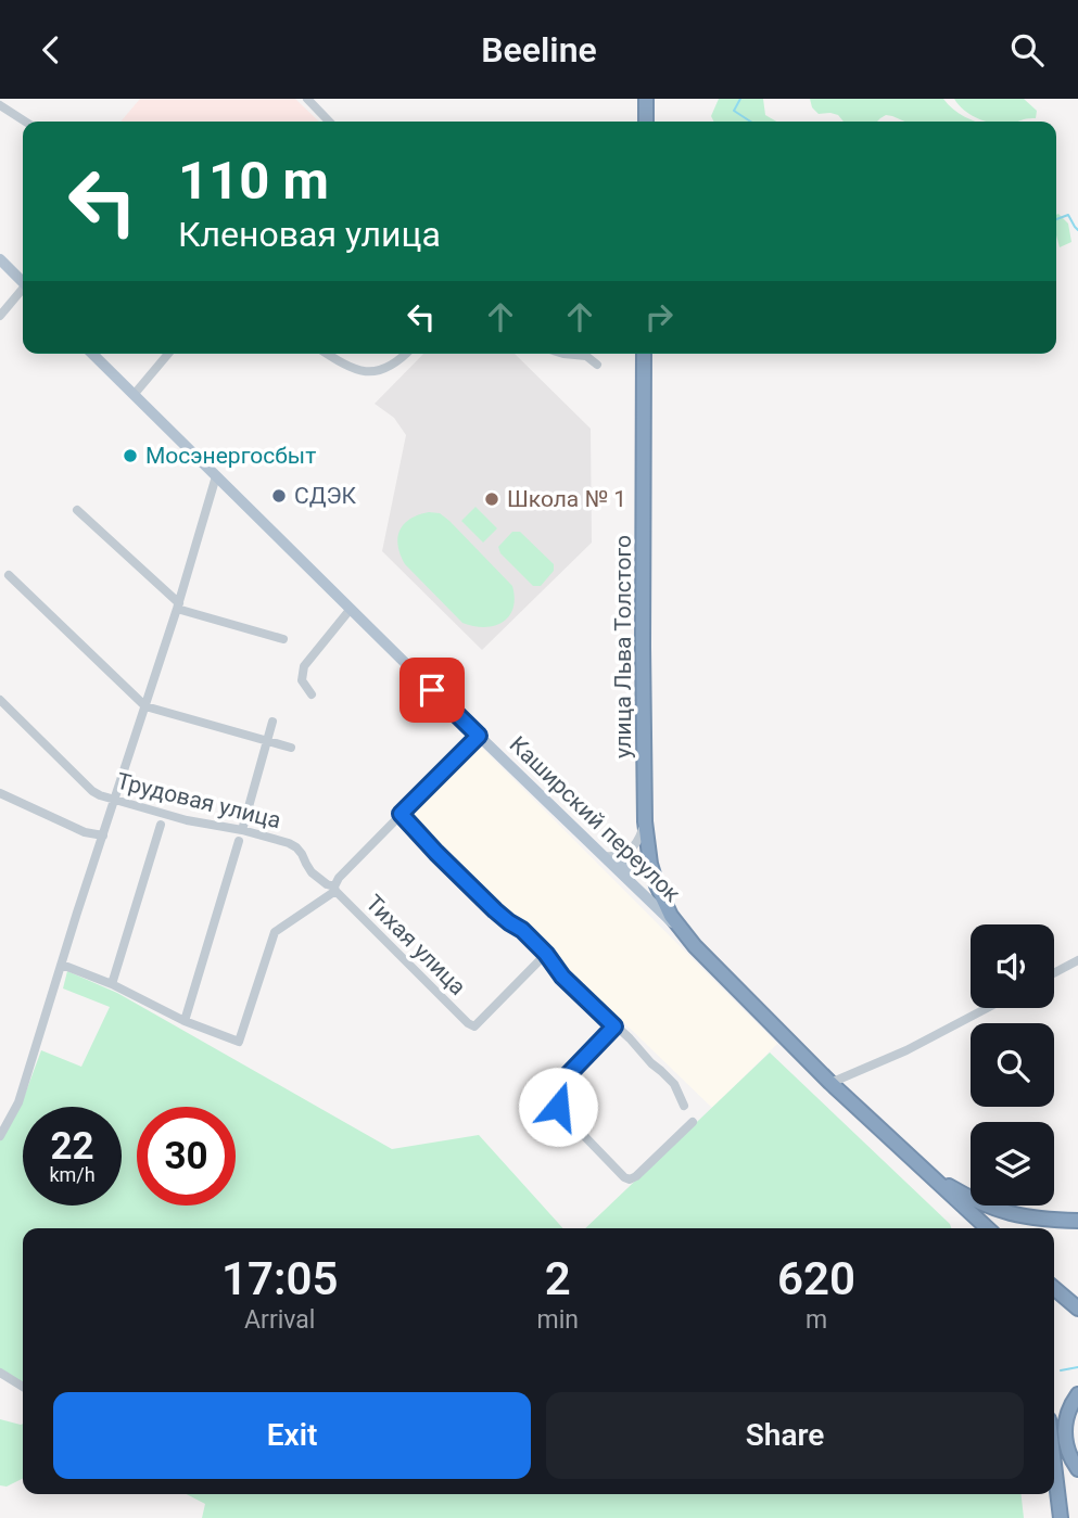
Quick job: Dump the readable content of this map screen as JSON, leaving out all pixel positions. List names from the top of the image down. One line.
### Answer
{"streets":{"highway":["улица Льва Толстого"],"main road":["Каширский переулок"],"street":["Трудовая улица","Тихая улица"]},"crossings":[["улица Льва Толстого","Каширский переулок"],["Трудовая улица","Тихая улица"]],"places":["Мосэнергосбыт","СДЭК","Школа № 1"],"page":{"header":"Beeline","turn":["110 m","Кленовая улица"],"speed":"22 km/h","limit":"30","eta":["17:05","Arrival","2","min","620","m"],"buttons":["Exit","Share"]}}
